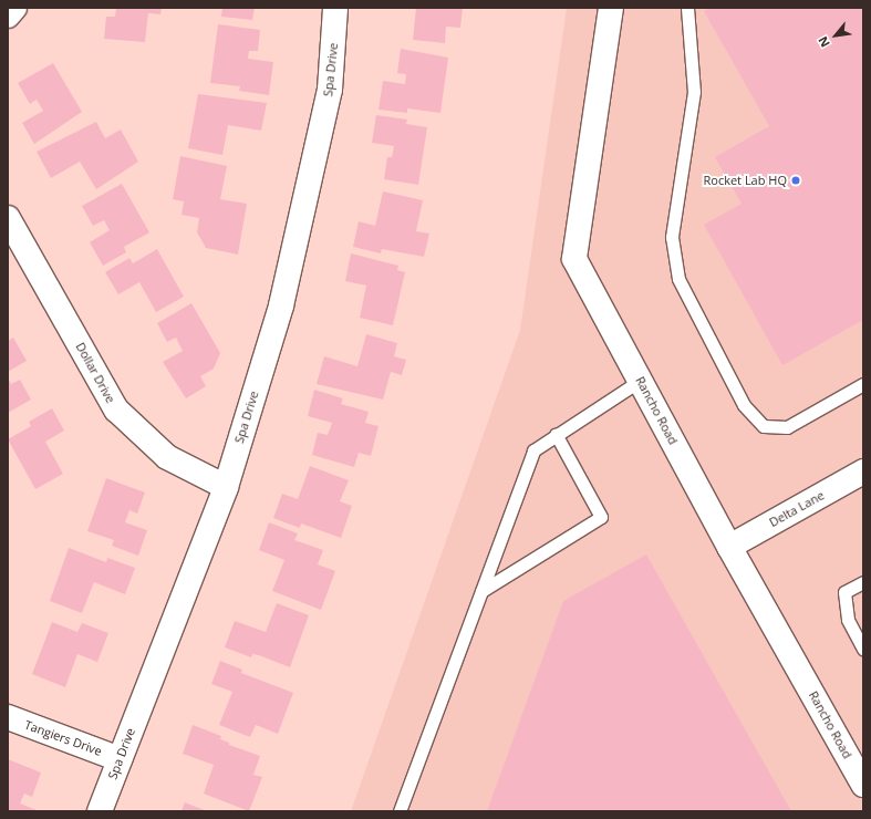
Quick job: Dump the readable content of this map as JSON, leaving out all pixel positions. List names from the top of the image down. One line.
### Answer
{"streets":{"street":["Spa Drive","Dollar Drive","Rancho Road","Delta Lane","Tangiers Drive"]},"crossings":[["Spa Drive","Dollar Drive"],["Spa Drive","Tangiers Drive"],["Rancho Road","Delta Lane"]],"places":["Rocket Lab HQ"],"north":"bottom left"}
